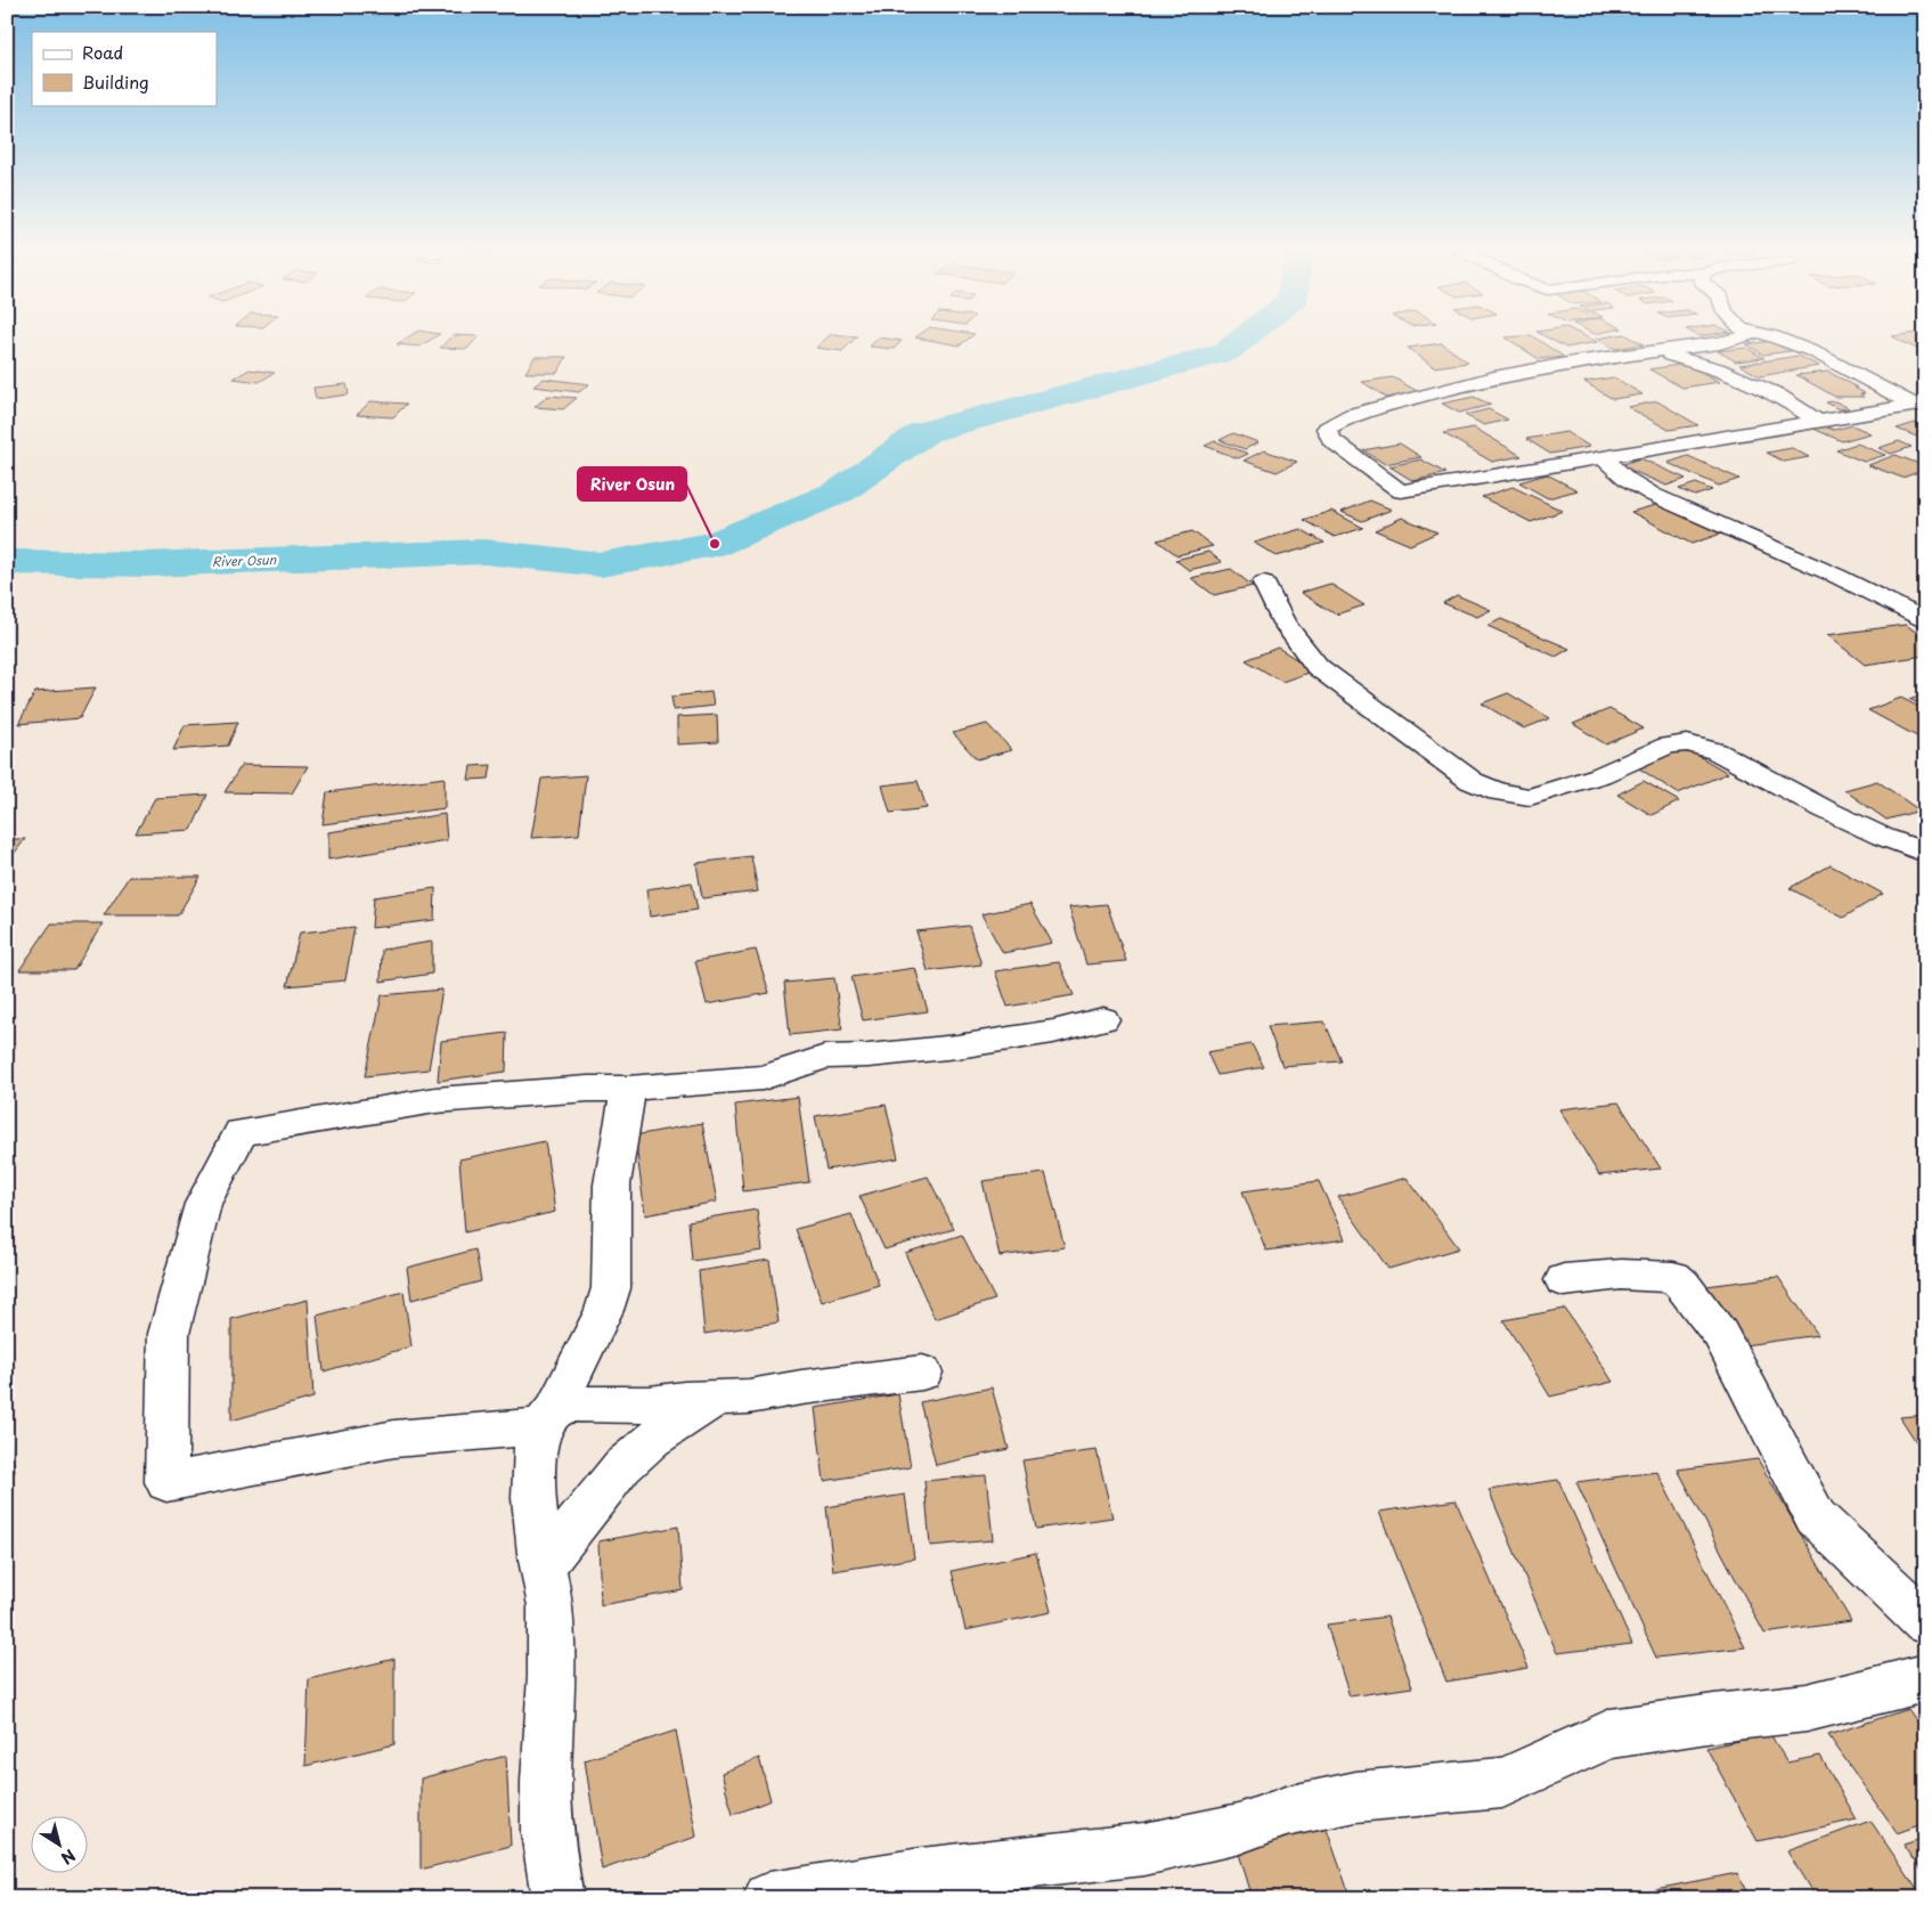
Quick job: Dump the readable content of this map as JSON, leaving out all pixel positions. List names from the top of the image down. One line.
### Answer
{"water":["River Osun"],"places":["River Osun"],"legend":["Road","Building"],"north":"bottom right"}
